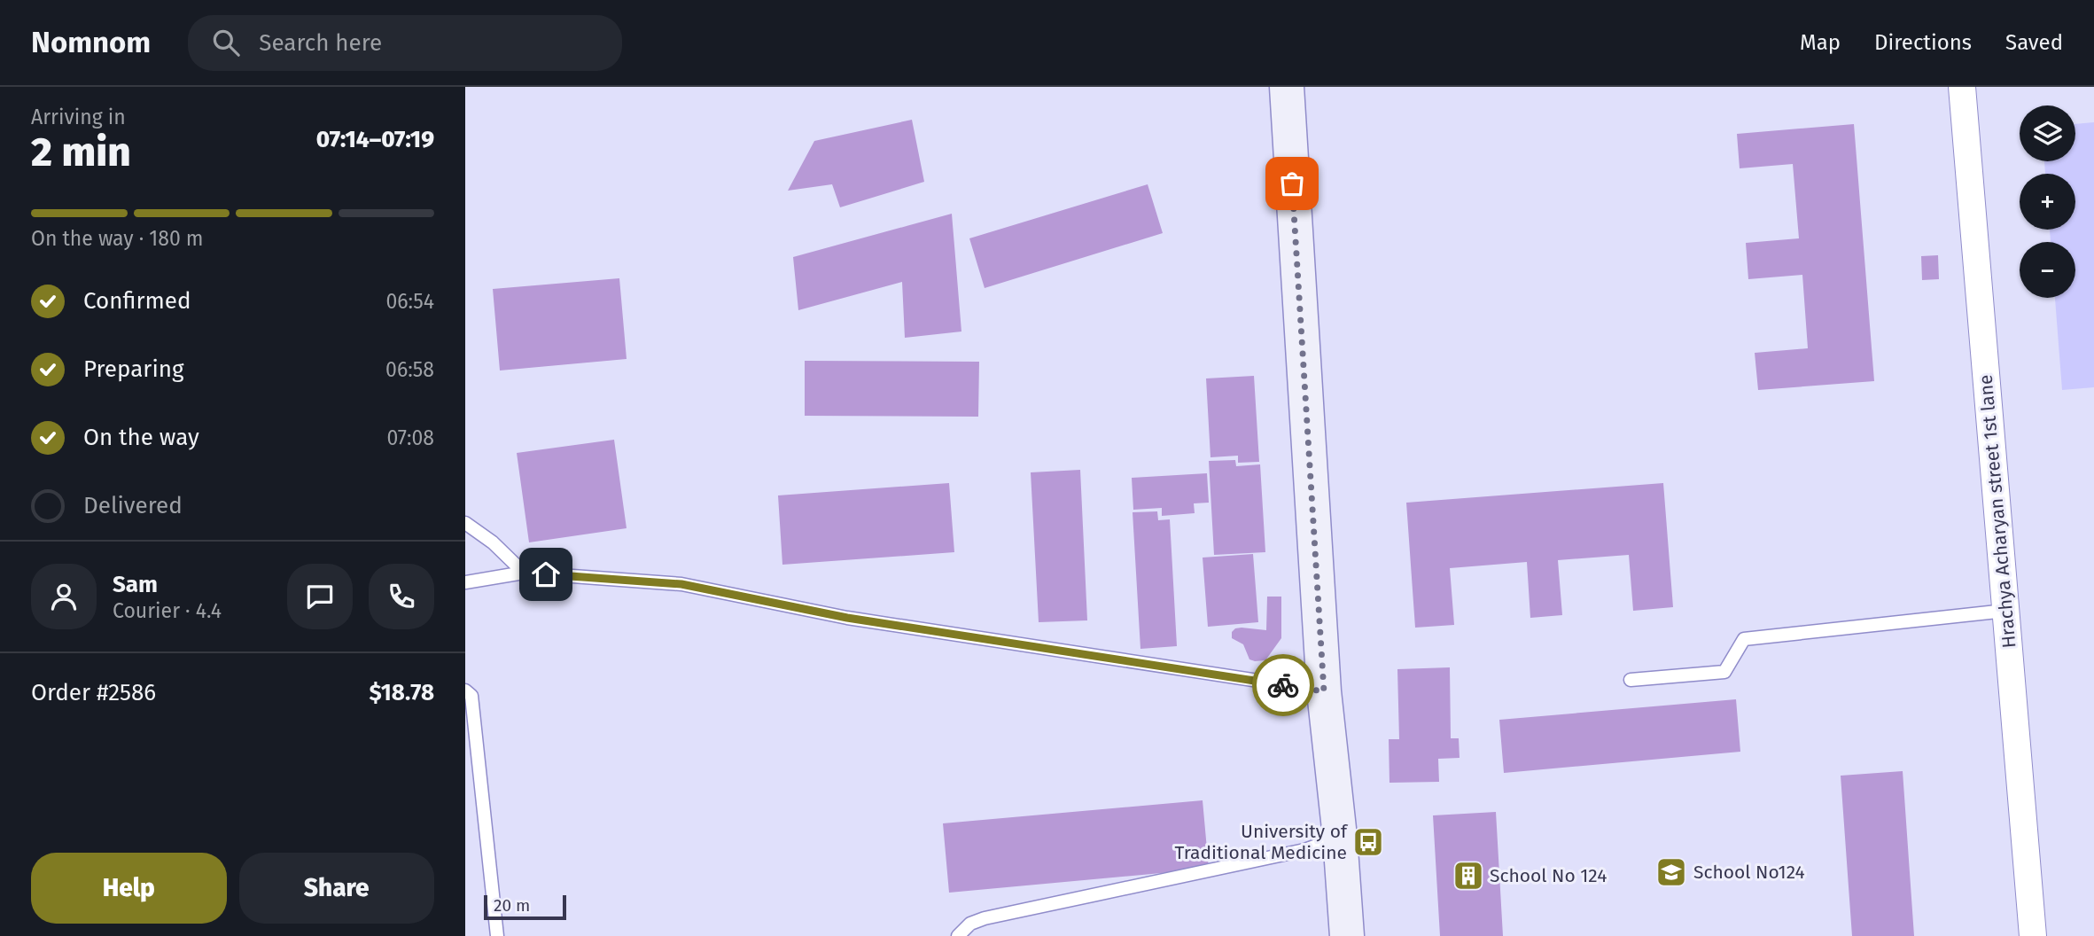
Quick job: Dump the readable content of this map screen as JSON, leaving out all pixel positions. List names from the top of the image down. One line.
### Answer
{"streets":{"street":["Hrachya Acharyan street 1st lane"]},"places":{"bus stop":["University of Traditional Medicine"],"school or university":["School No124"],"building":["School No 124"]},"scale_bar":"20 m","page":{"header":"Nomnom","search":"Search here","nav":["Map","Directions","Saved"],"heading":["2 min","Arriving in","07:14–07:19"],"panel":["Sam","Courier · 4.4","Order #2586","$18.78"],"map_buttons":["+","−"],"bar":"On the way · 180 m","list":[["Confirmed","06:54"],["Preparing","06:58"],["On the way","07:08"],"Delivered"],"buttons":["Help","Share"],"scale":"20 m"}}
